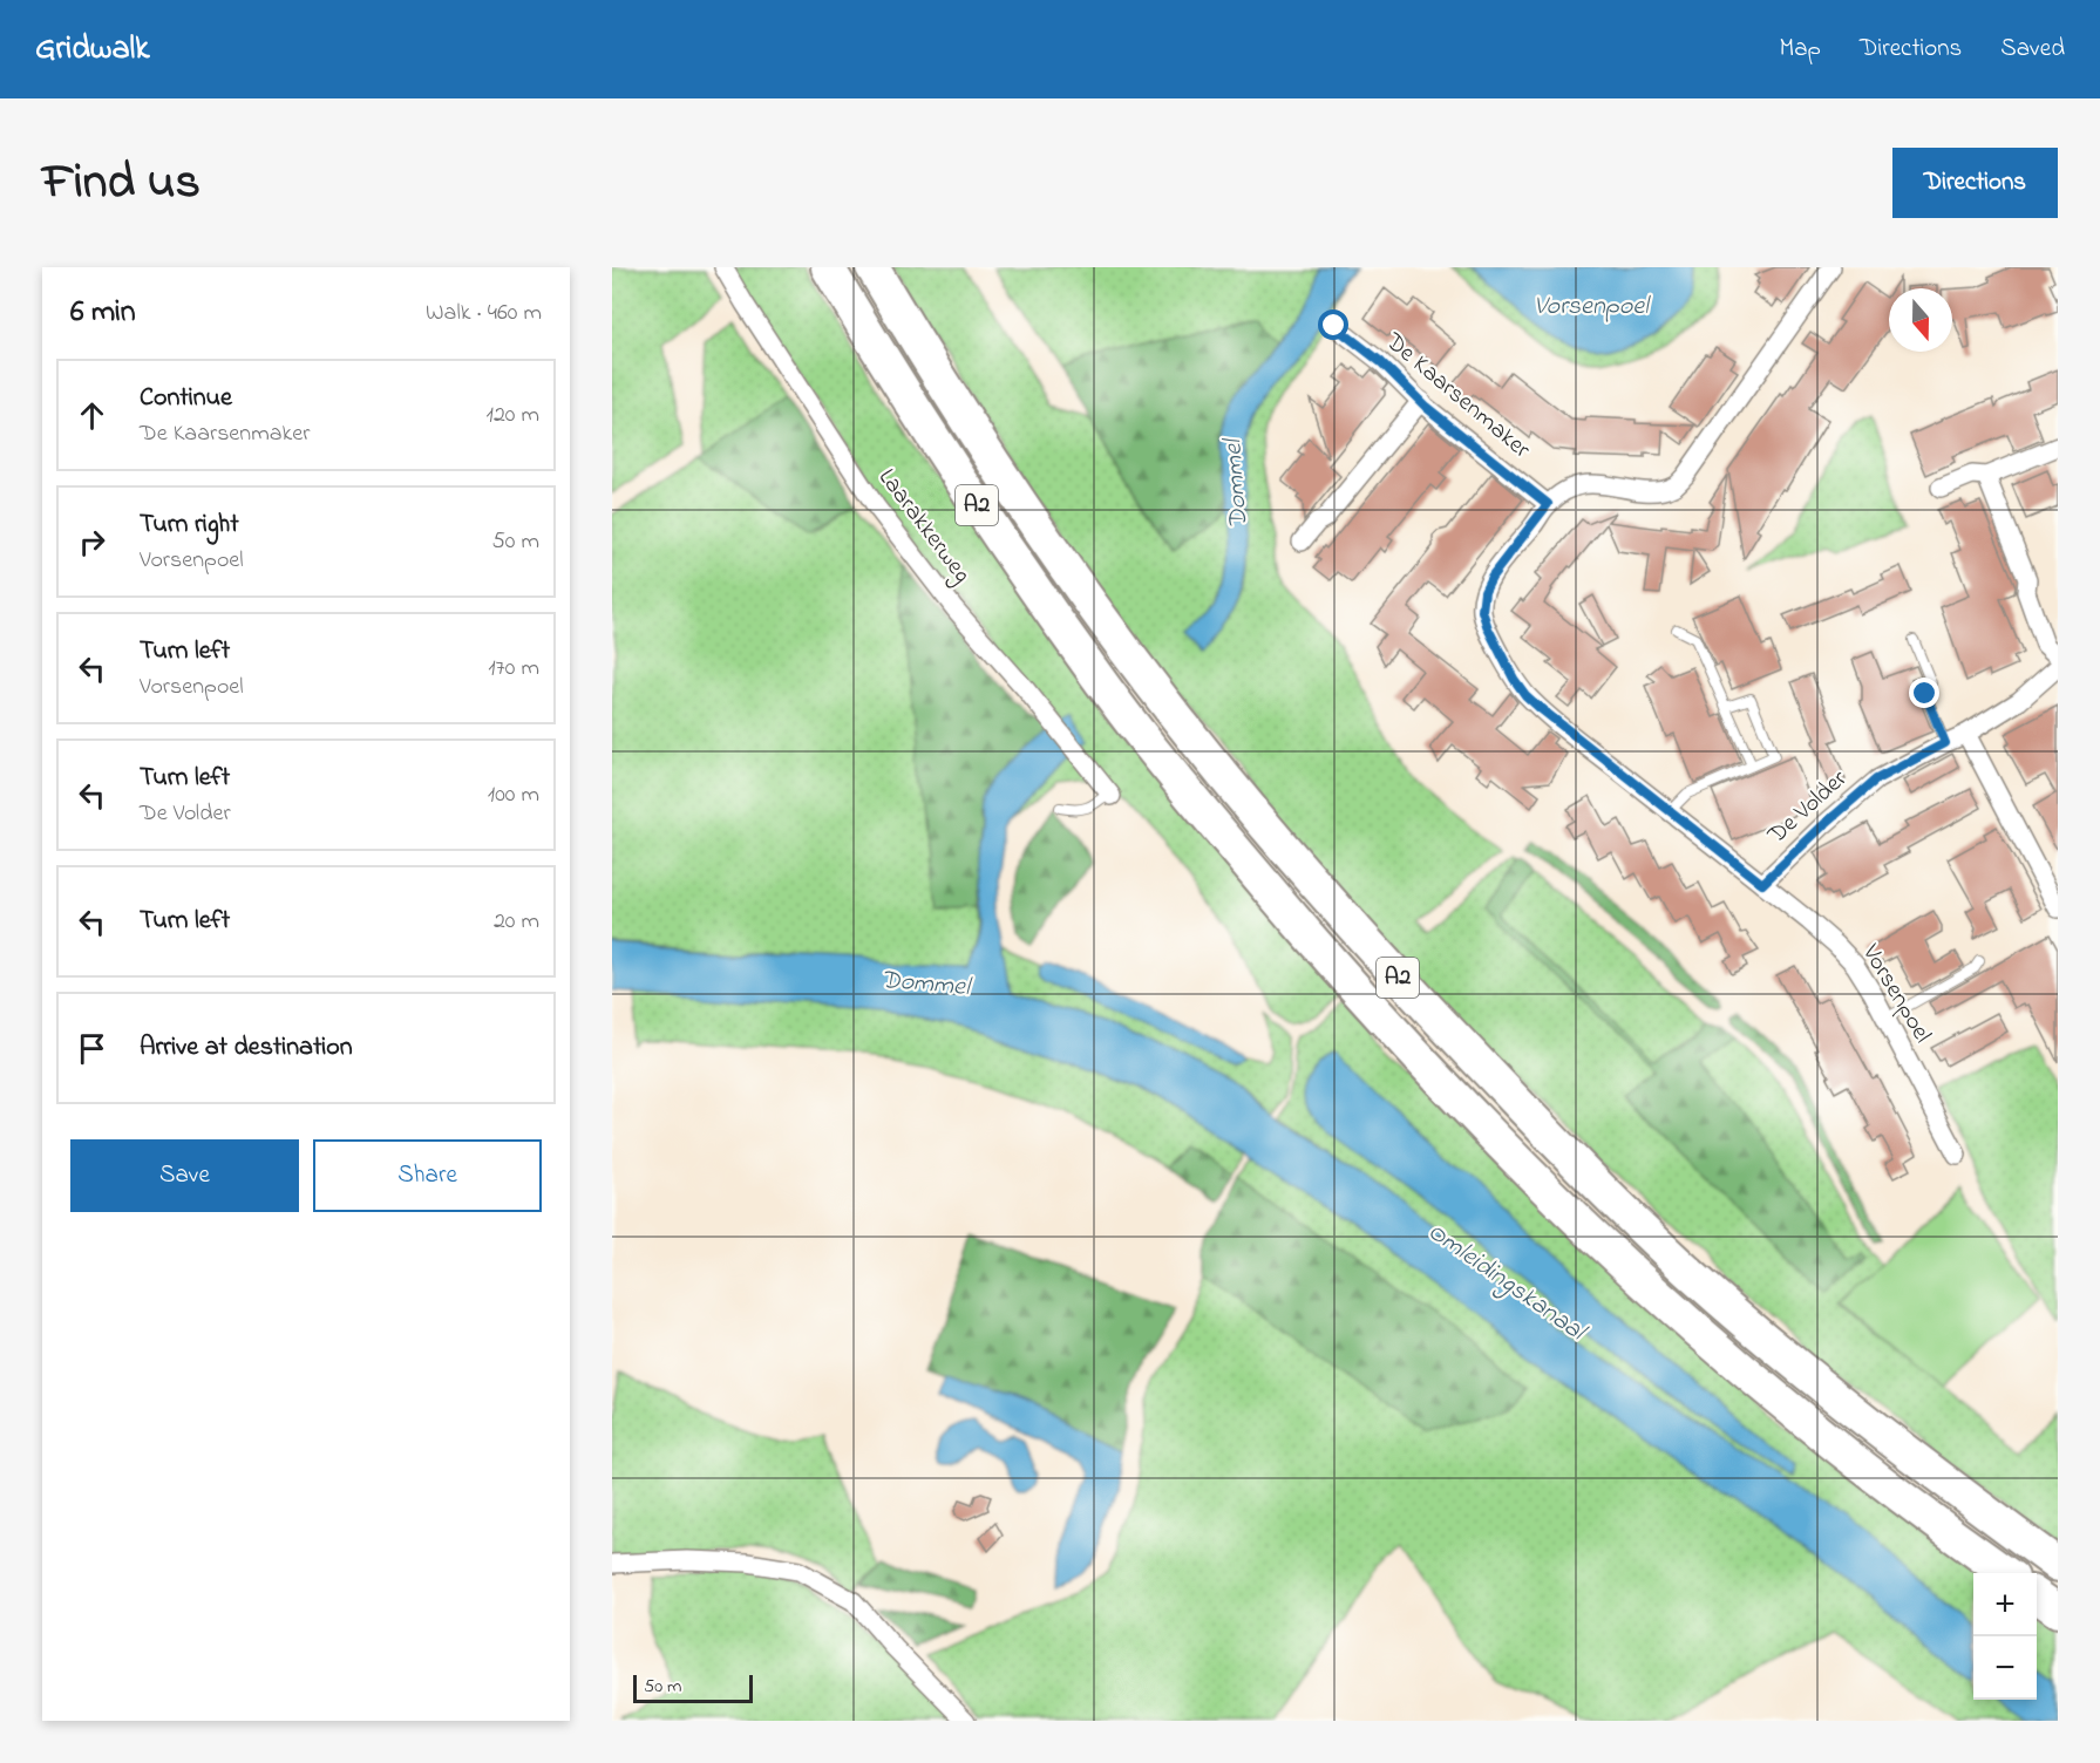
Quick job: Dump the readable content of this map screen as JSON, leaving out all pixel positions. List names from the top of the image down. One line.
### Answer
{"streets":{"highway":["A2"],"street":["De Kaarsenmaker","Laarakkerweg","De Volder","Vorsenpoel"]},"crossings":[["De Kaarsenmaker","Vorsenpoel"],["De Volder","Vorsenpoel"]],"water":["Vorsenpoel","Dommel","Omleidingskanaal"],"scale_bar":"50 m","north":"bottom","page":{"header":"Gridwalk","nav":["Map","Directions","Saved"],"title":"Find us","buttons":["Directions",["Save","Share"]],"heading":["6 min","Walk · 460 m"],"list":[["Continue","De Kaarsenmaker","120 m"],["Turn right","Vorsenpoel","50 m"],["Turn left","Vorsenpoel","170 m"],["Turn left","De Volder","100 m"],["Turn left","20 m"],"Arrive at destination"],"map_buttons":["+","−"],"scale":"50 m"}}
